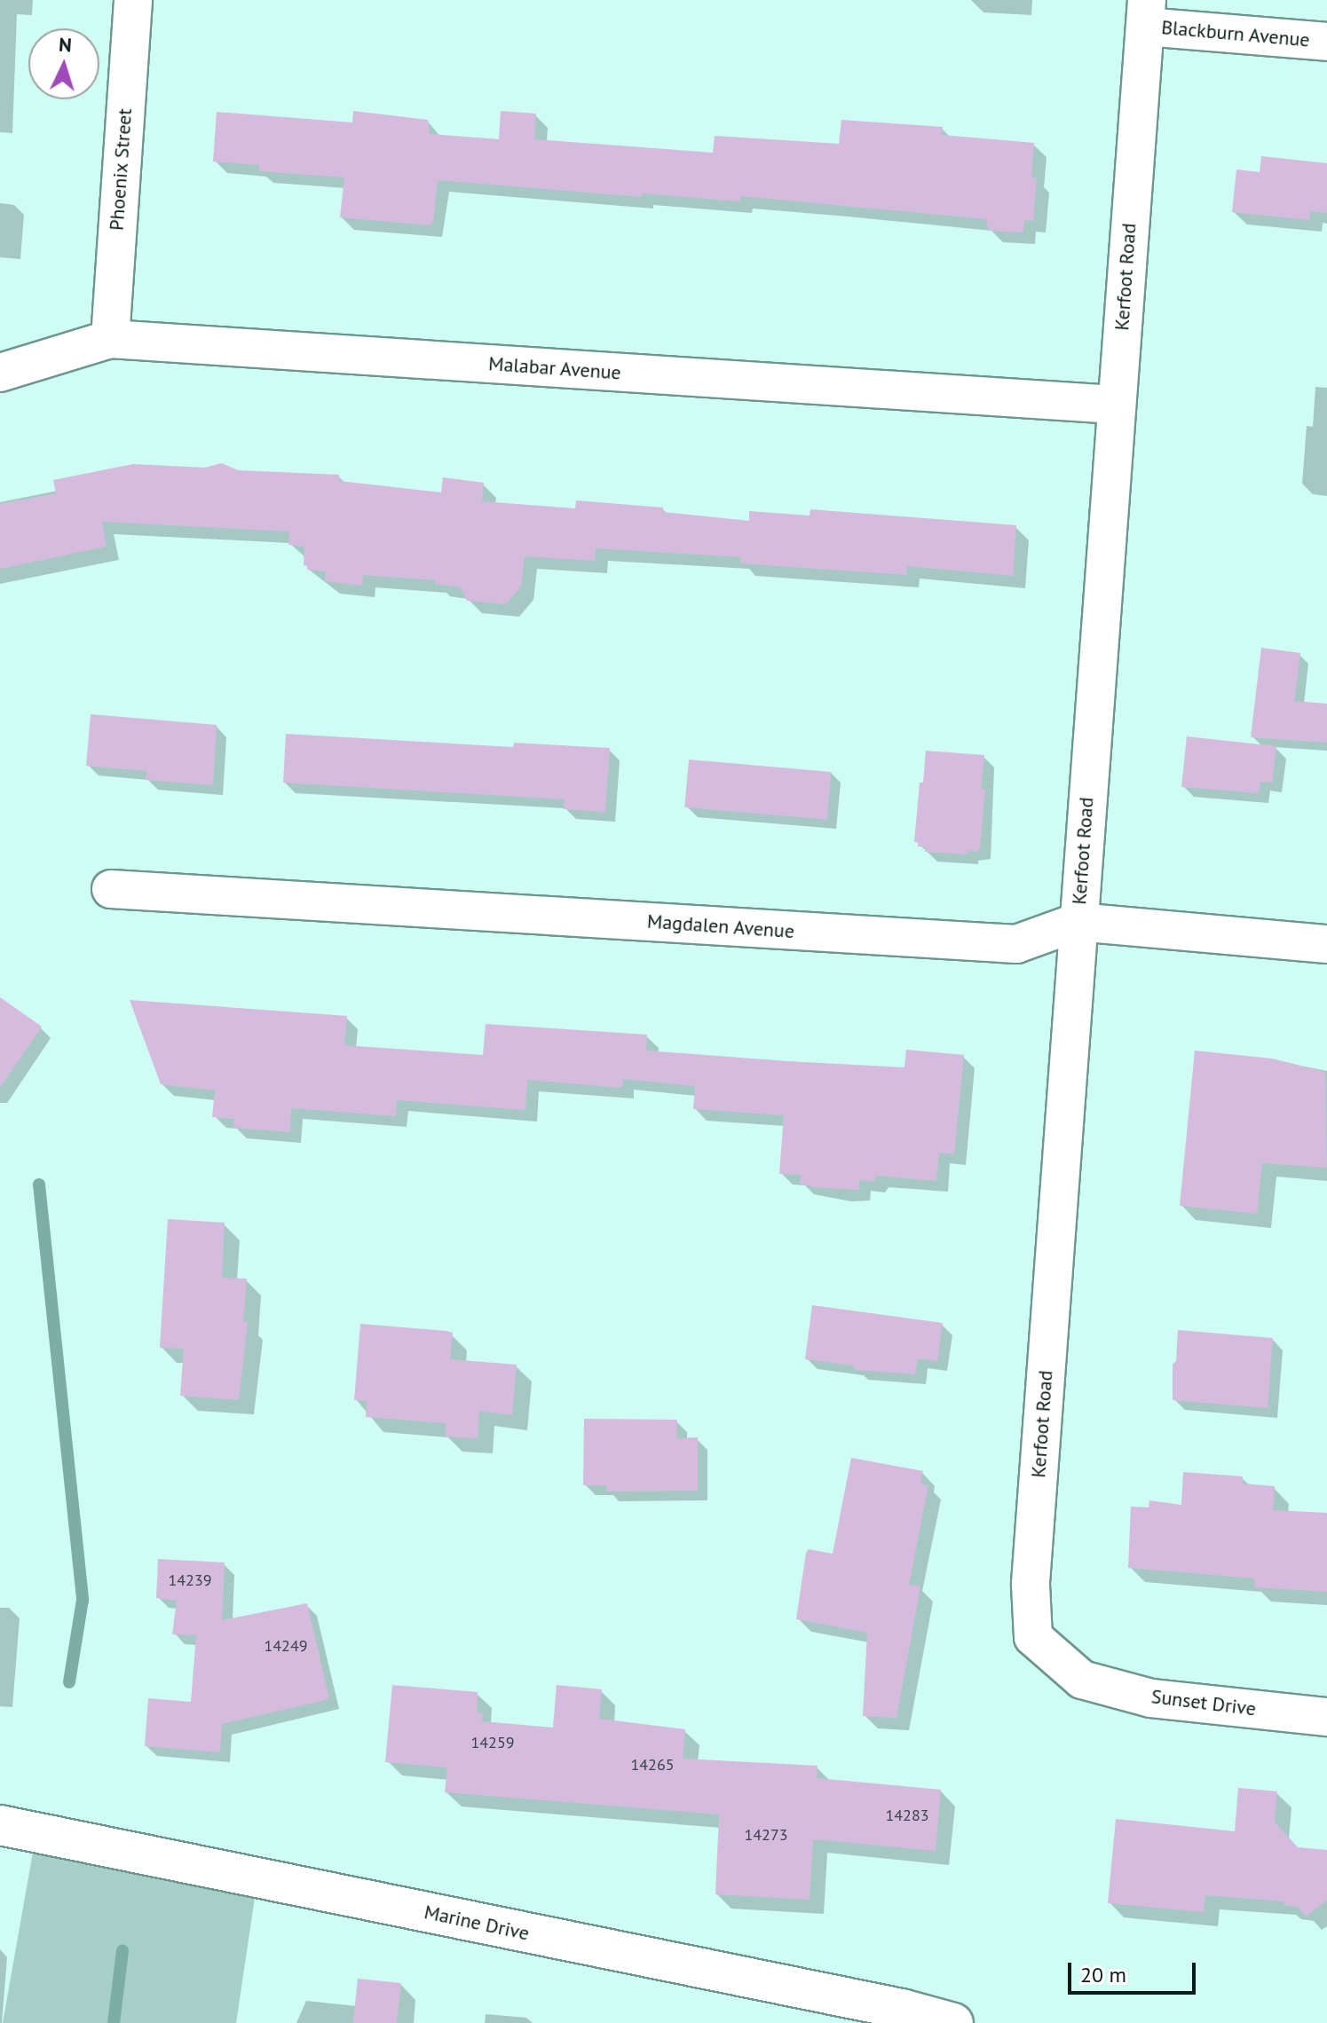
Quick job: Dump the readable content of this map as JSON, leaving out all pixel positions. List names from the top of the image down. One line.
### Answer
{"streets":{"street":["Blackburn Avenue","Phoenix Street","Kerfoot Road","Malabar Avenue","Magdalen Avenue","Sunset Drive","Marine Drive"]},"crossings":[["Blackburn Avenue","Kerfoot Road"],["Phoenix Street","Malabar Avenue"],["Kerfoot Road","Malabar Avenue"],["Kerfoot Road","Magdalen Avenue"],["Kerfoot Road","Sunset Drive"]],"house_numbers":["14239","14249","14259","14265","14283","14273"],"scale_bar":"20 m","north":"top"}
